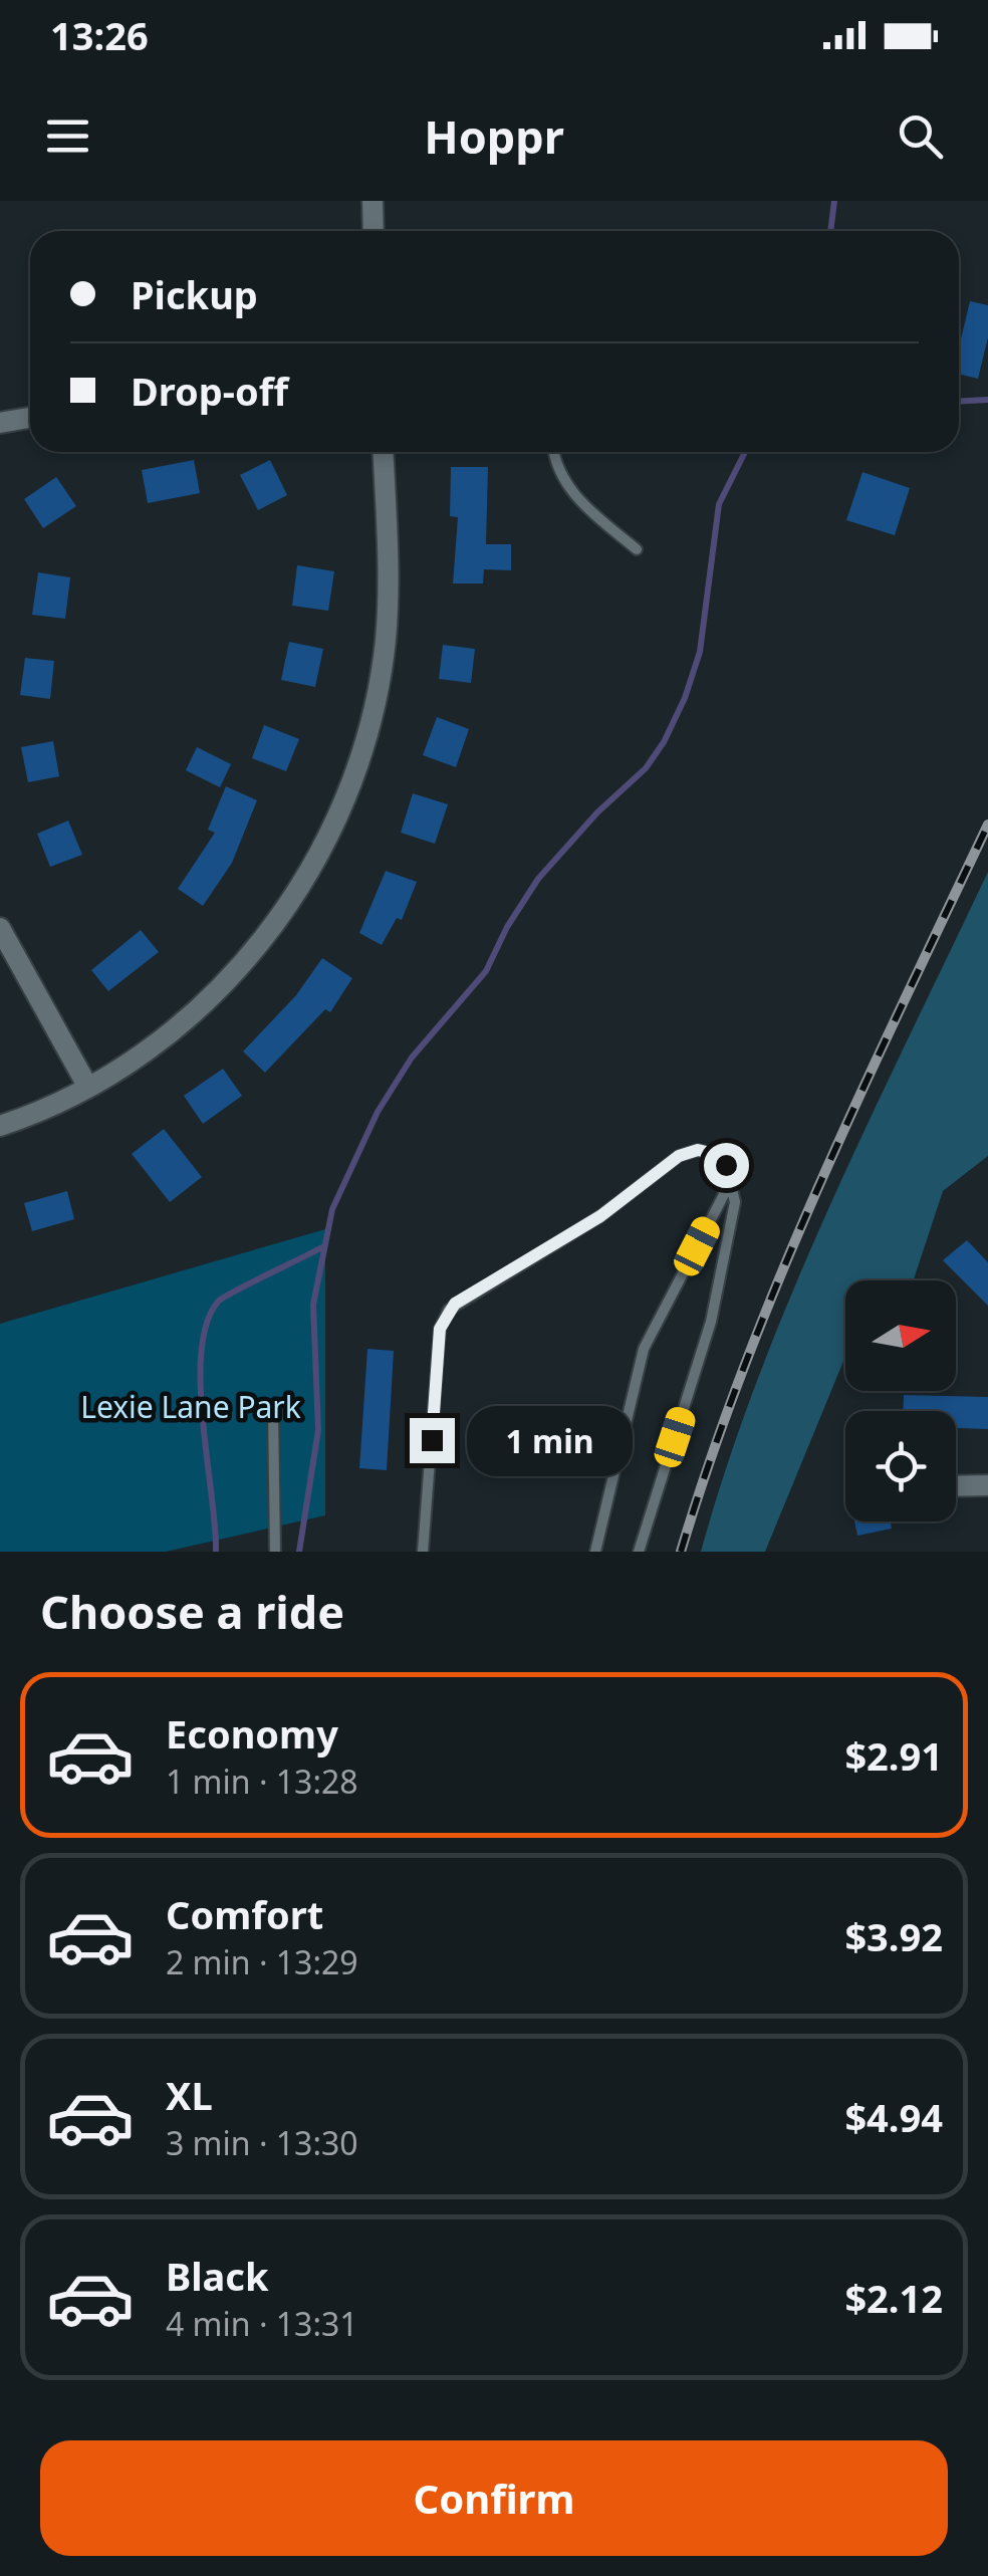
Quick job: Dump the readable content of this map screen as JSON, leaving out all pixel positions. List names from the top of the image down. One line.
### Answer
{"parks":["Lexie Lane Park"],"north":"right","page":{"status":"13:26","header":"Hoppr","banner":["Pickup","Drop-off"],"bubble":"1 min","heading":"Choose a ride","list":[{"name":"Economy","note":"1 min · 13:28","value":"$2.91"},{"name":"Comfort","note":"2 min · 13:29","value":"$3.92"},{"name":"XL","note":"3 min · 13:30","value":"$4.94"},{"name":"Black","note":"4 min · 13:31","value":"$2.12"}],"buttons":"Confirm"}}
